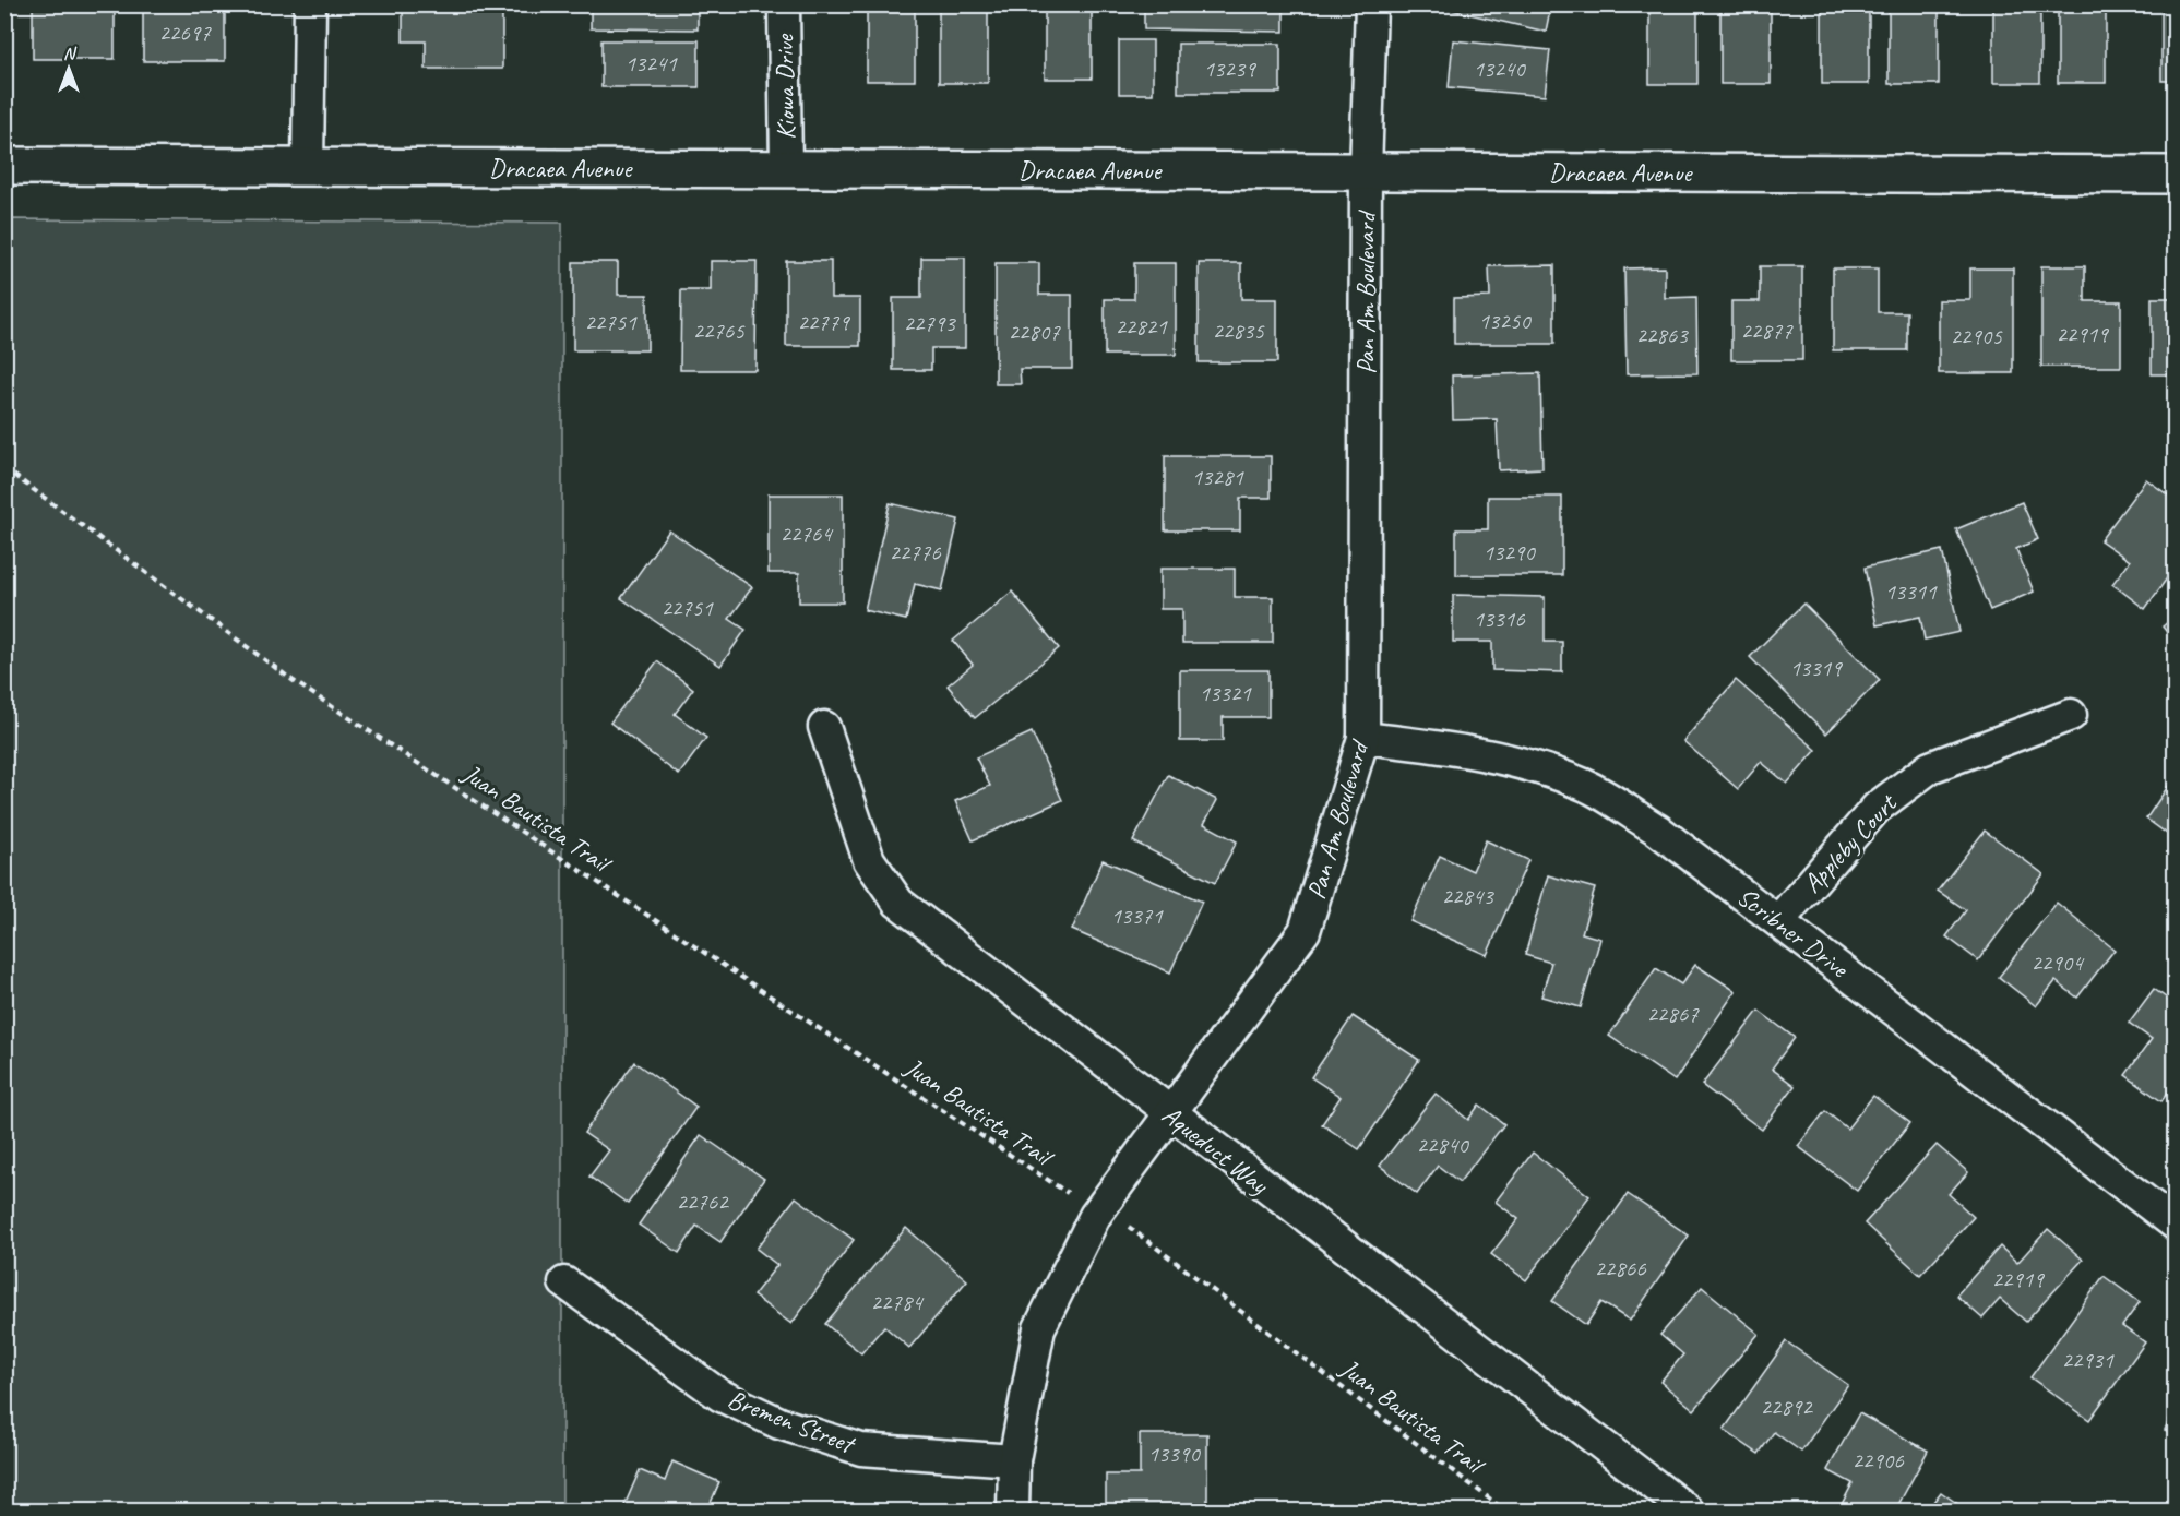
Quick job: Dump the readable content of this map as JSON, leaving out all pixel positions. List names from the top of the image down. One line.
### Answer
{"streets":{"street":["Kiowa Drive","Dracaea Avenue","Pan Am Boulevard","Appleby Court","Scribner Drive","Aqueduct Way","Bremen Street"],"path":["Juan Bautista Trail"]},"crossings":[["Kiowa Drive","Dracaea Avenue"],["Dracaea Avenue","Pan Am Boulevard"],["Pan Am Boulevard","Scribner Drive"],["Pan Am Boulevard","Aqueduct Way"],["Pan Am Boulevard","Bremen Street"],["Appleby Court","Scribner Drive"]],"house_numbers":["22697","13241","13239","13240","13250","22751","22779","22793","22821","22765","22835","22877","22807","22919","22863","22905","13281","22764","22776","13290","13311","22751","13316","13319","13321","22843","13371","22904","22867","22840","22762","22866","22919","22784","22931","22892","13390","22906"],"north":"top"}
